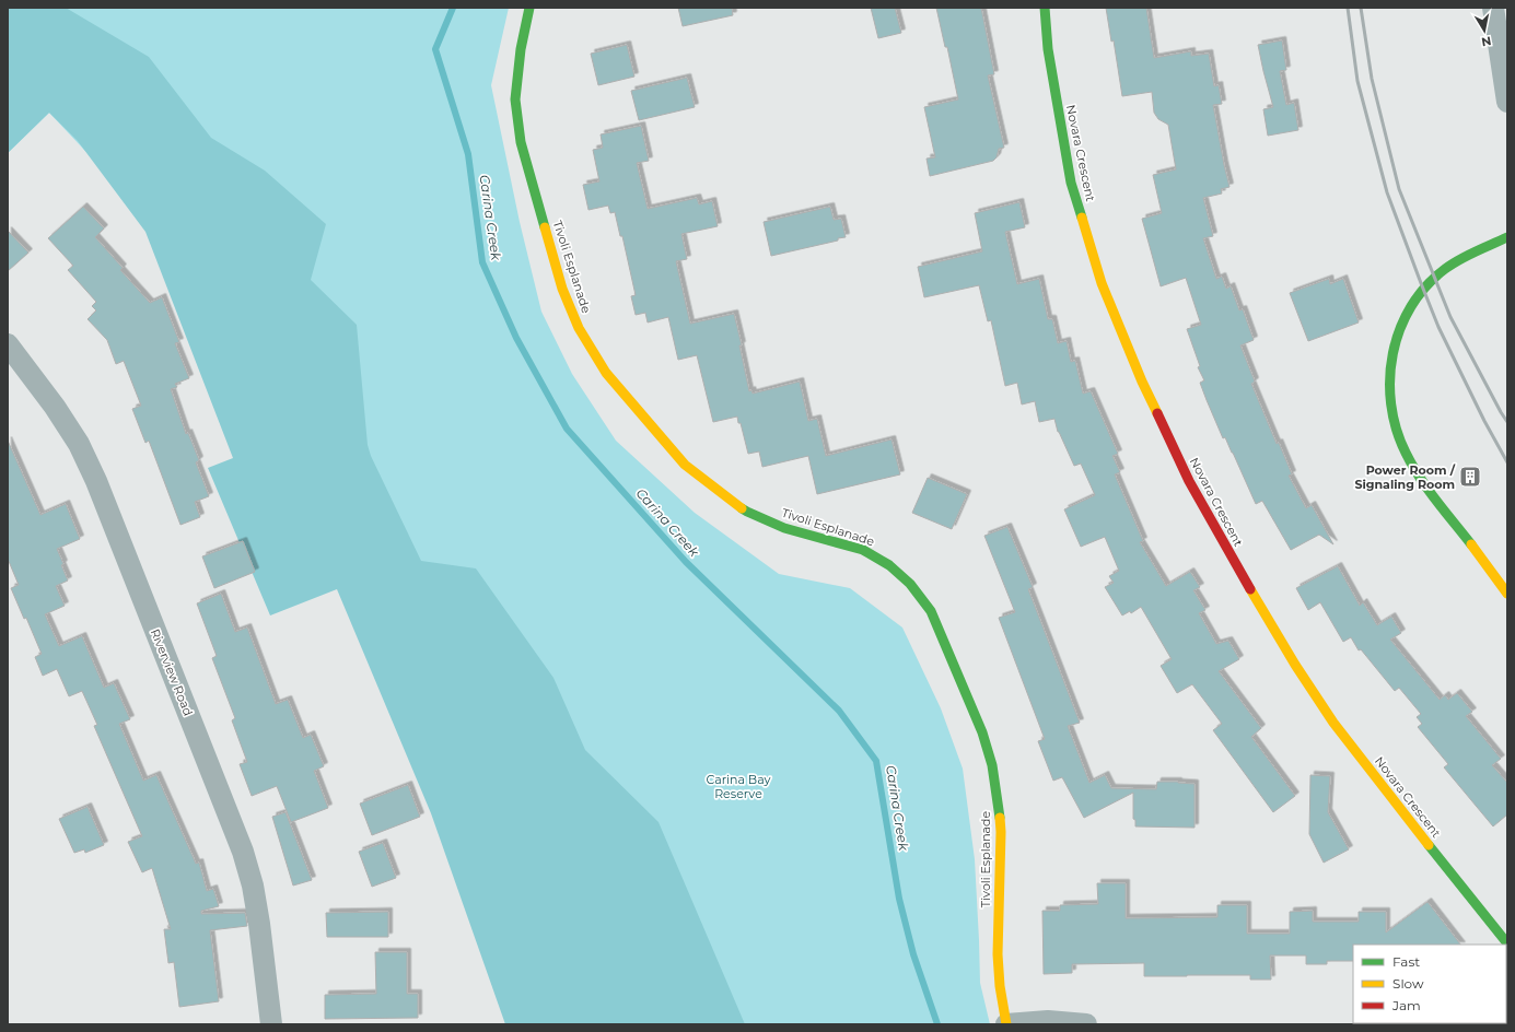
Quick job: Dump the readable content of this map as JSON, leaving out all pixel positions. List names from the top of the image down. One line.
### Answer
{"streets":{"street":["Novara Crescent","Tivoli Esplanade","Riverview Road"]},"water":["Carina Creek"],"parks":["Carina Bay Reserve"],"places":{"building":["Power Room / Signaling Room"]},"legend":["Fast","Slow","Jam"],"north":"bottom"}
